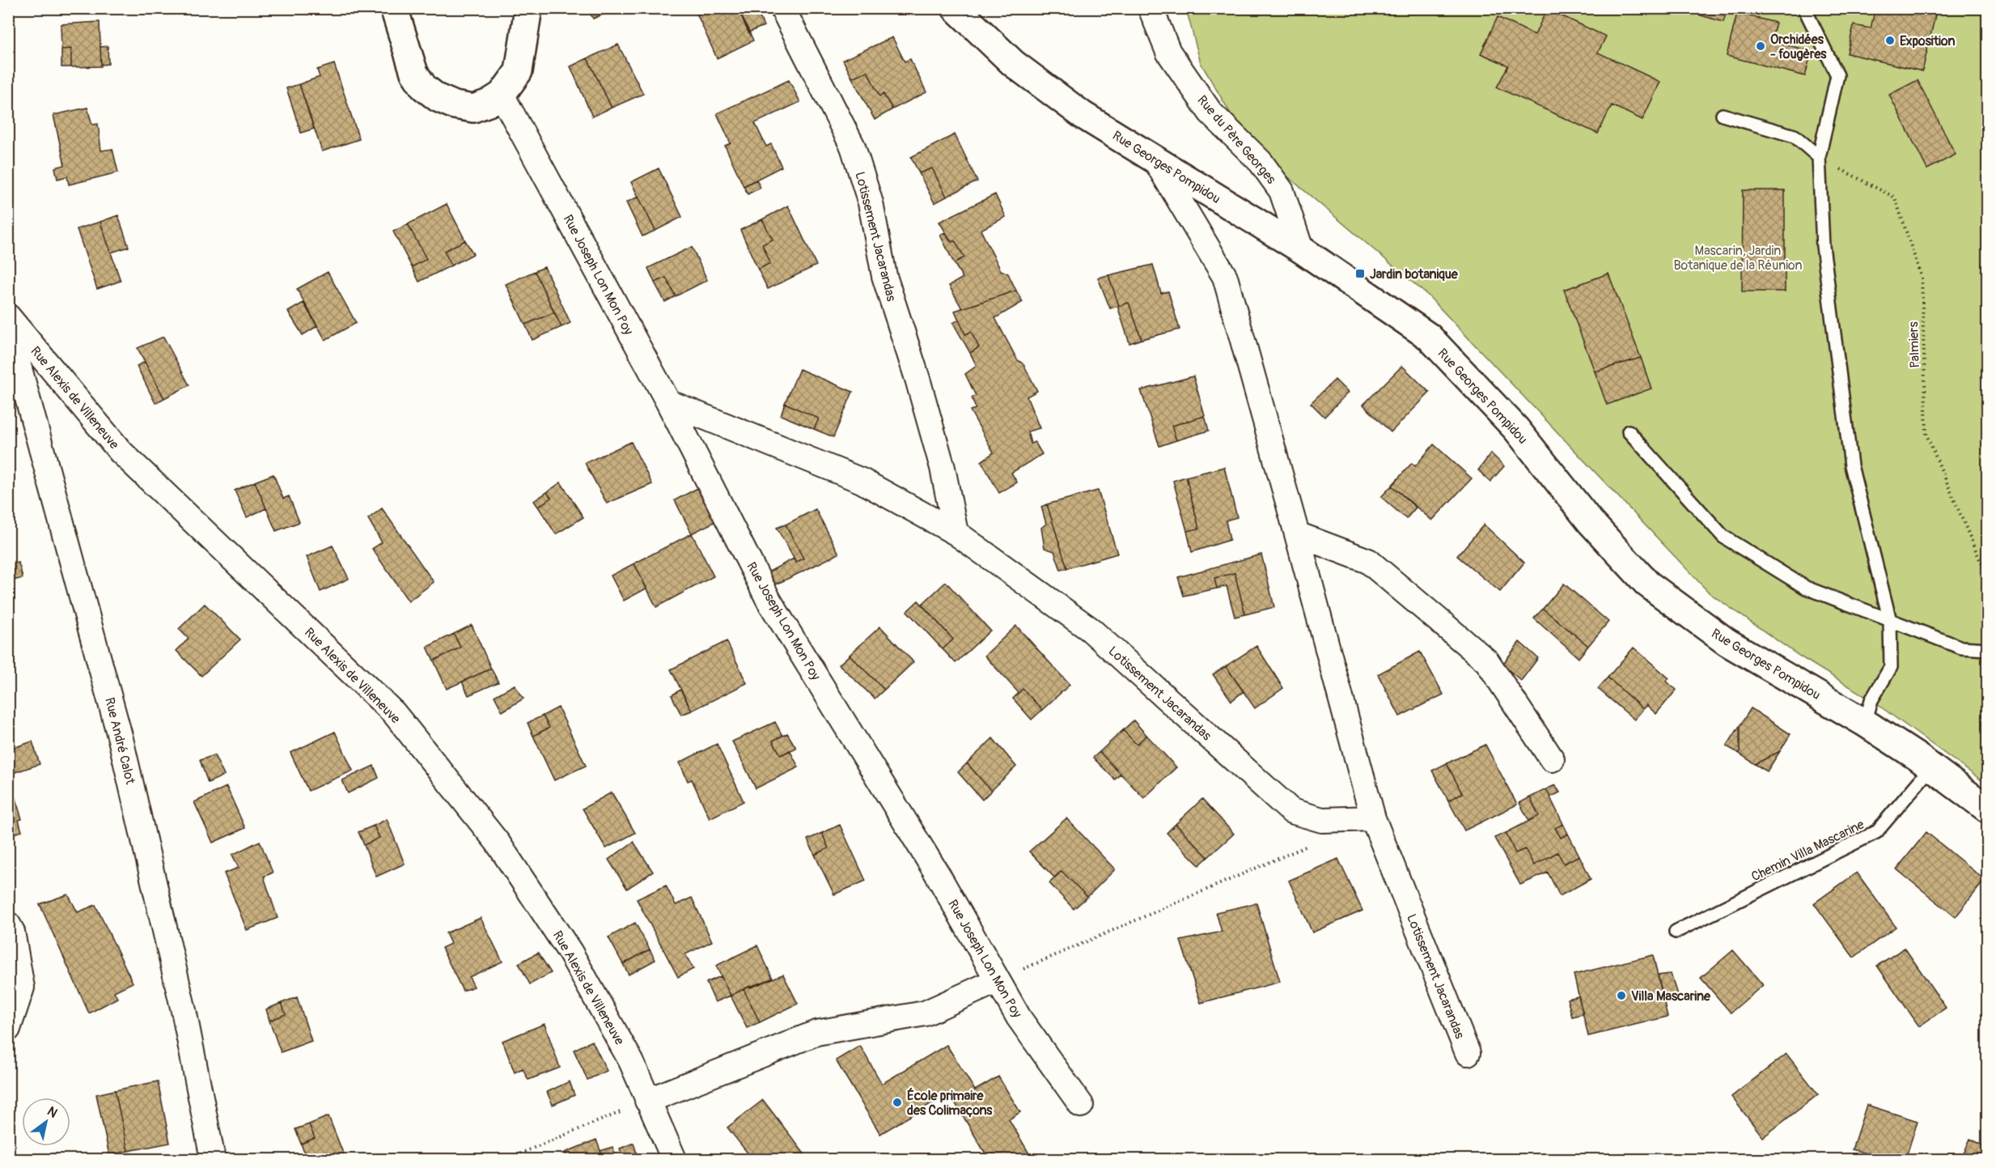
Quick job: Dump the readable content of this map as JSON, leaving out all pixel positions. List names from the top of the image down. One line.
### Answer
{"streets":{"main road":["Rue Georges Pompidou"],"street":["Rue du Père Georges","Lotissement Jacarandas","Rue Joseph Lon Mon Poy","Rue Alexis de Villeneuve","Rue André Calot"],"lane":["Chemin Villa Mascarine"],"path":["Palmiers"]},"crossings":[["Rue du Père Georges","Rue Georges Pompidou"],["Rue Georges Pompidou","Lotissement Jacarandas"],["Rue Georges Pompidou","Chemin Villa Mascarine"],["Lotissement Jacarandas","Rue Joseph Lon Mon Poy"]],"parks":["Mascarin, Jardin Botanique de la Réunion"],"places":{"other":["Exposition","Orchidées - fougères","Villa Mascarine","École primaire des Colimaçons"],"transit":["Jardin botanique"]},"north":"top right"}
